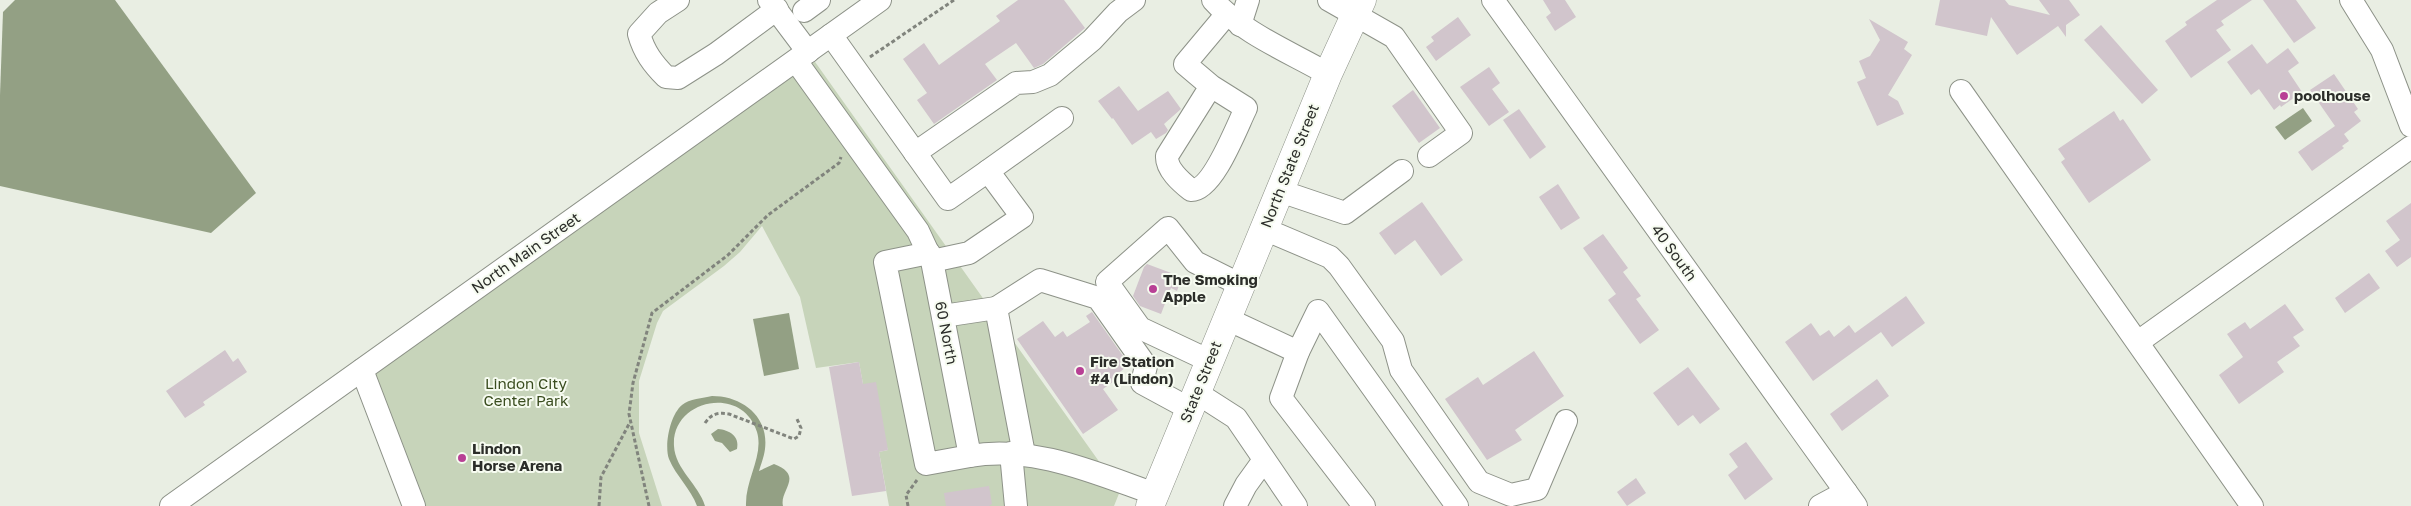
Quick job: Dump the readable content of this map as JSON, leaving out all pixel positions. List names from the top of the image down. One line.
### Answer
{"streets":{"main road":["North State Street","State Street"],"street":["North Main Street","40 South","60 North"]},"crossings":[["North State Street","State Street"],["North Main Street","60 North"]],"parks":["Lindon City Center Park"],"places":["poolhouse","The Smoking Apple","Fire Station #4 (Lindon)","Lindon Horse Arena"]}
